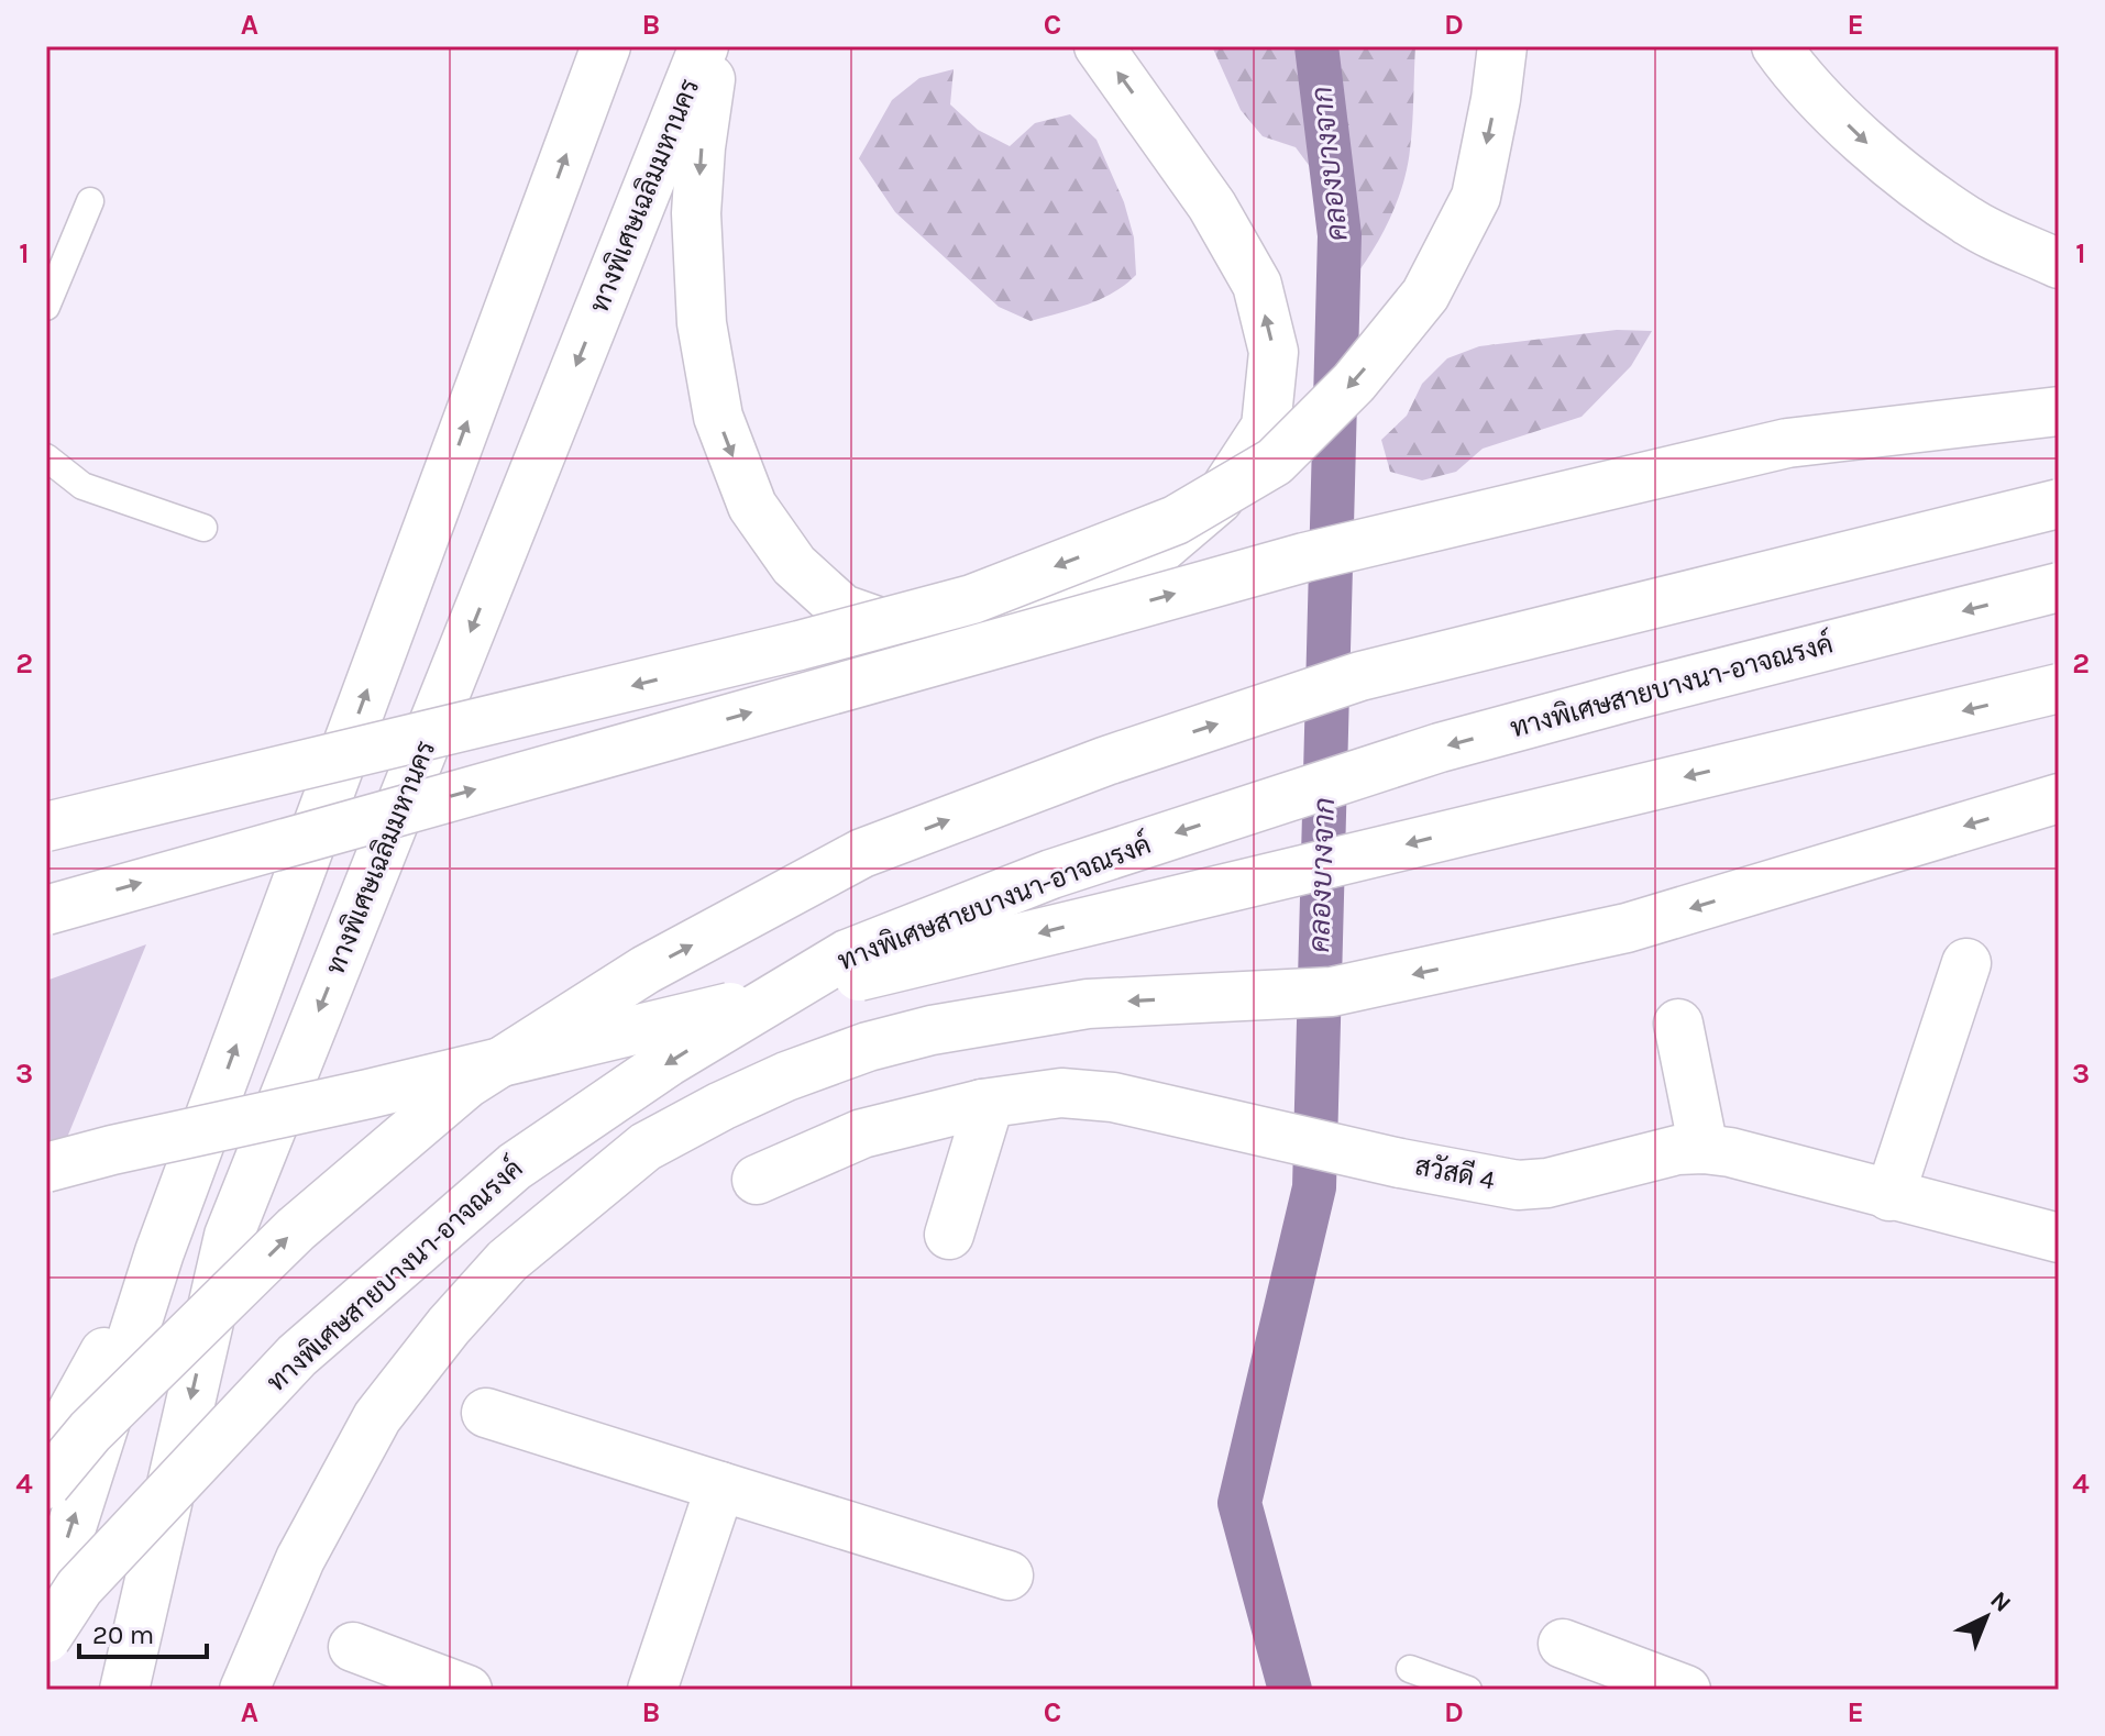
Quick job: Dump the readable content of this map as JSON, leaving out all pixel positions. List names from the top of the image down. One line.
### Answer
{"streets":{"main road":["ทางพิเศษเฉลิมมหานคร","ทางพิเศษสายบางนา-อาจณรงค์","สวัสดี 4"]},"water":["คลองบางจาก"],"scale_bar":"20 m","north":"top right","grid":{"columns":["A","B","C","D","E"],"rows":["1","2","3","4"]}}
